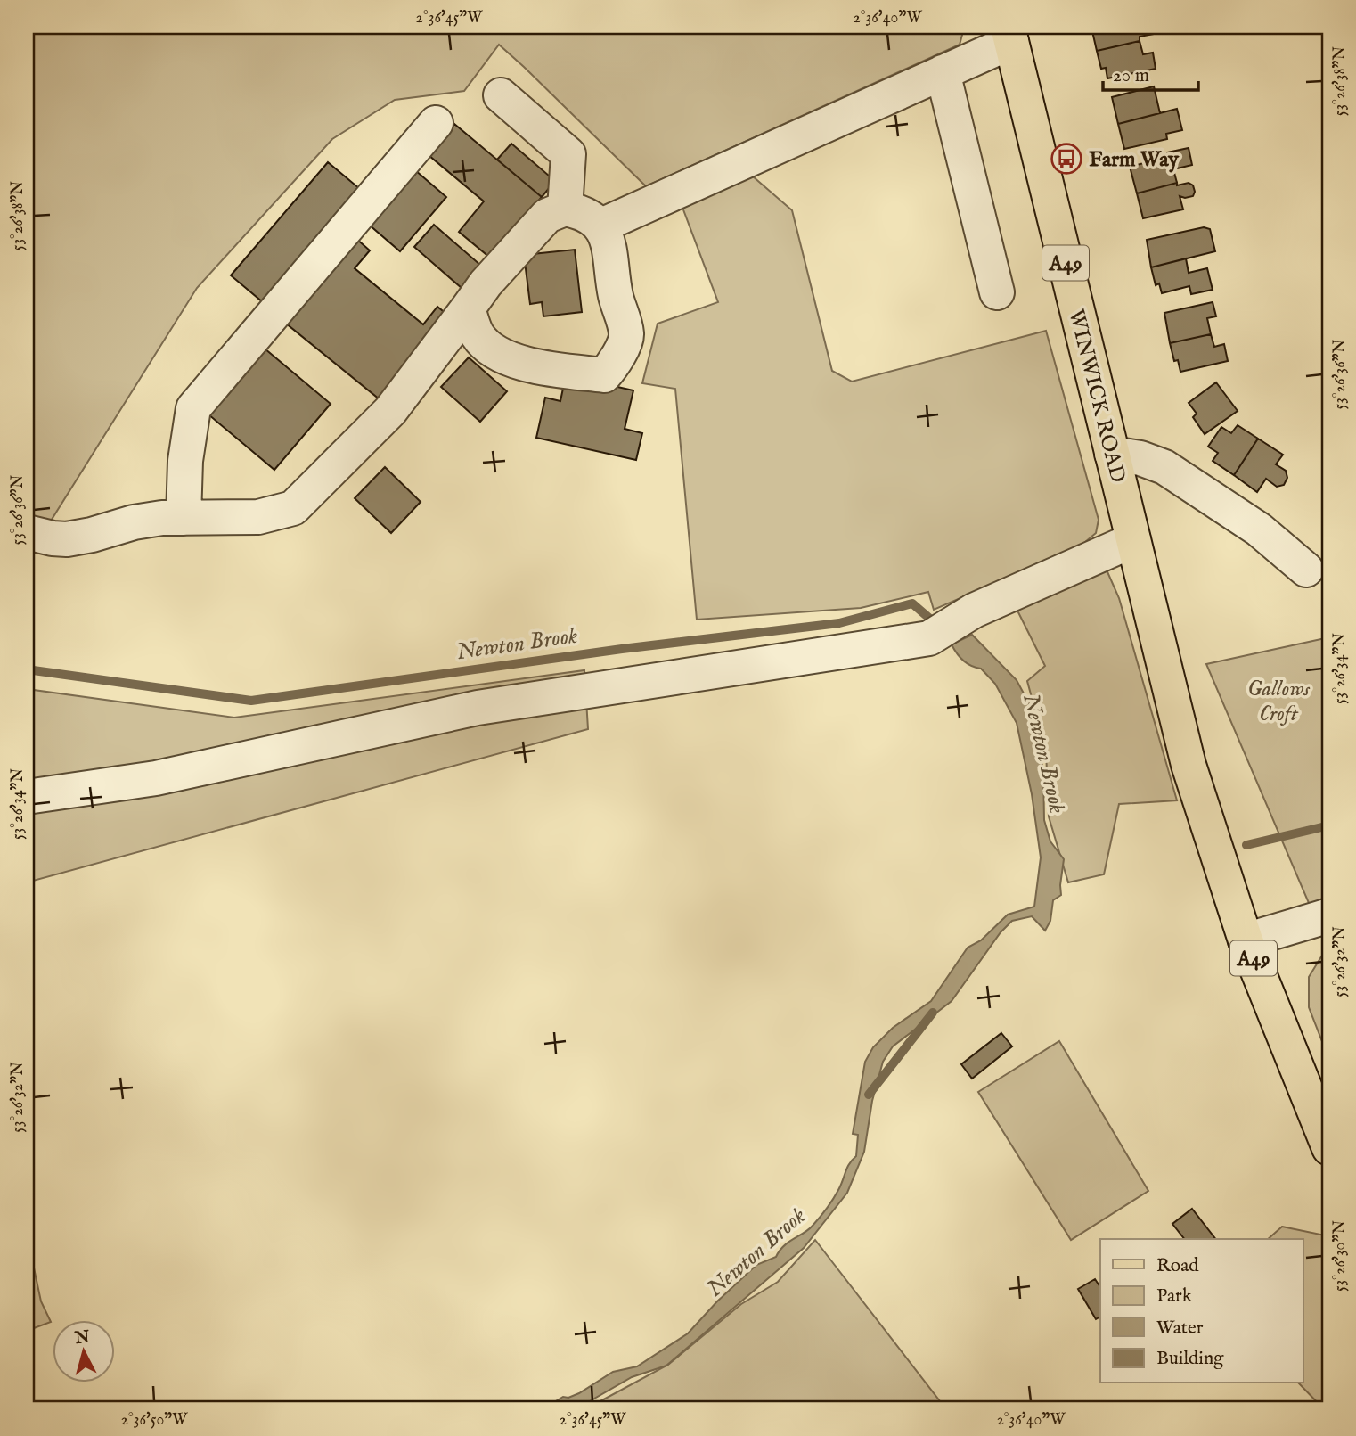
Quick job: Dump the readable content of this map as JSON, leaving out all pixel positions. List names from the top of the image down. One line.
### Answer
{"streets":{"main road":["A49","WINWICK ROAD"]},"crossings":[["A49","WINWICK ROAD"]],"water":["Newton Brook"],"parks":["Gallows Croft"],"places":{"bus stop":["Farm Way"]},"legend":["Road","Park","Water","Building"],"scale_bar":"20 m","north":"top","coordinates":["2°36'45\"W","2°36'40\"W","53°26'38\"N","53°26'36\"N","53°26'34\"N","53°26'32\"N","53°26'30\"N","2°36'50\"W"]}
